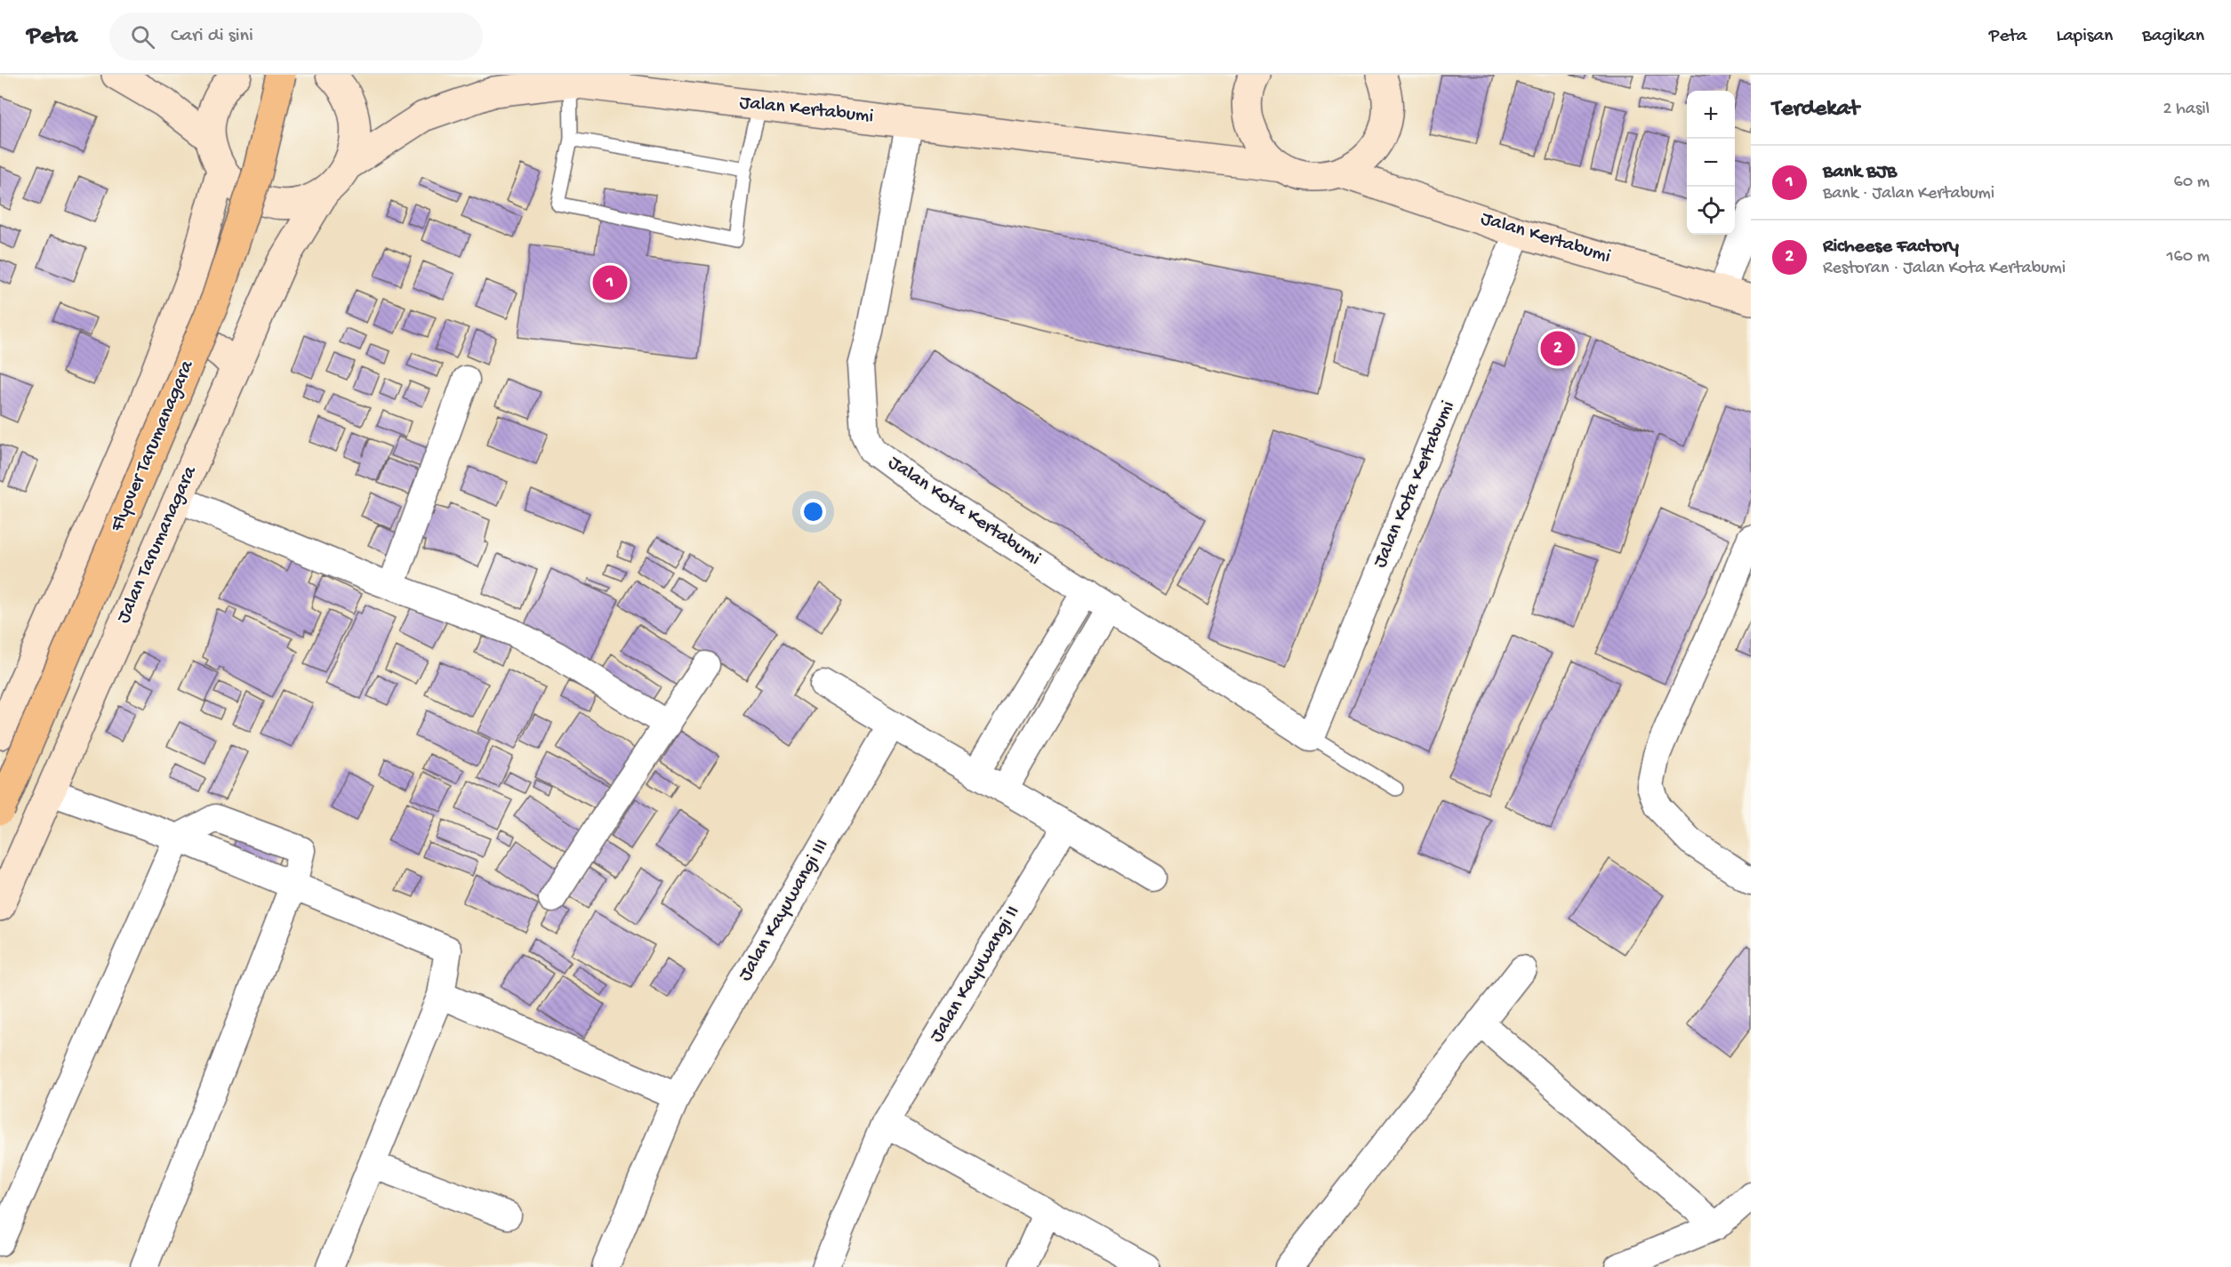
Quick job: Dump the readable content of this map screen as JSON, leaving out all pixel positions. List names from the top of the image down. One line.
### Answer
{"streets":{"main road":["Jalan Kertabumi","Flyover Tarumanagara","Jalan Tarumanagara"],"street":["Jalan Kota Kertabumi","Jalan Kayuwangi III","Jalan Kayuwangi II"]},"crossings":[["Jalan Kertabumi","Jalan Kota Kertabumi"]],"page":{"header":"Peta","search":"Cari di sini","nav":["Peta","Lapisan","Bagikan"],"heading":["Terdekat","2 hasil"],"map_buttons":["+","−"],"list":[{"mark":"1","name":"Bank BJB","note":"Bank · Jalan Kertabumi","value":"60 m"},{"mark":"2","name":"Richeese Factory","note":"Restoran · Jalan Kota Kertabumi","value":"160 m"}],"pins":["1","2"]}}
